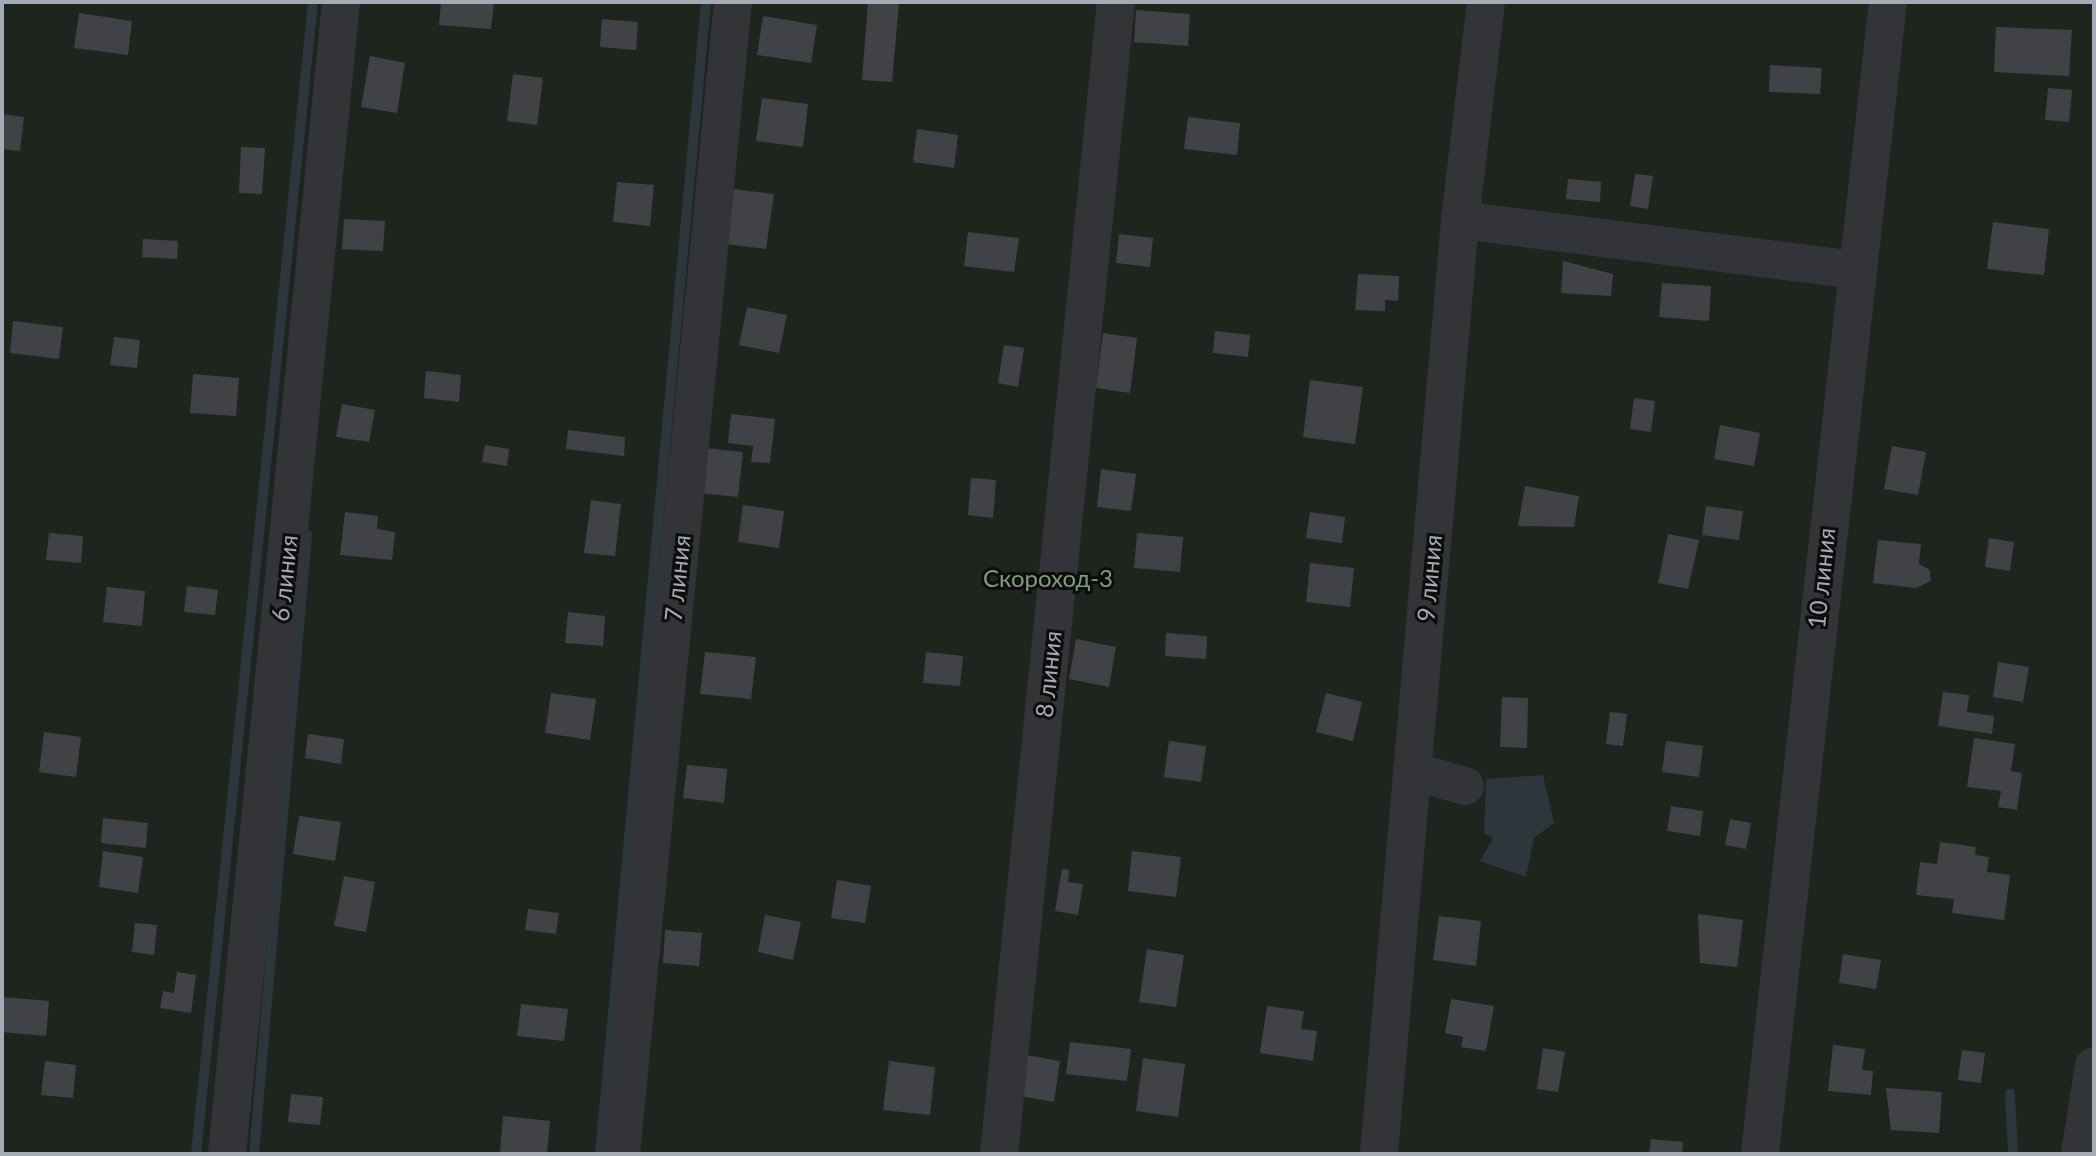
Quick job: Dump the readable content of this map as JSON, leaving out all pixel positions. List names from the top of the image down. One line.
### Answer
{"streets":{"street":["6 линия","7 линия","9 линия","10 линия","8 линия"]},"parks":["Скороход-3"]}
